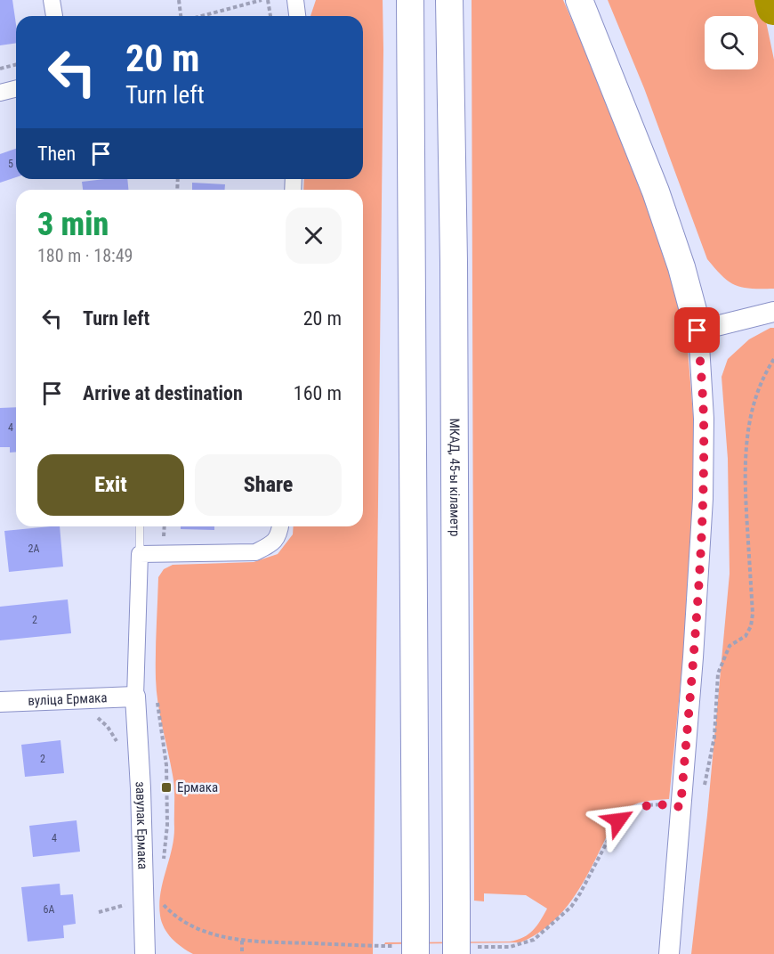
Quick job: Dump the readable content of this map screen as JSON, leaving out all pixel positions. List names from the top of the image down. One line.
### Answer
{"streets":{"highway":["МКАД, 45-ы кіламетр"],"street":["вуліца Ермака","завулак Ермака"]},"crossings":[["вуліца Ермака","завулак Ермака"]],"places":{"transit":["Ермака"]},"house_numbers":["5","4","2А","2","2","4","6А"],"page":{"turn":["20 m","Turn left"],"then":"Then","heading":["3 min","180 m · 18:49"],"list":[{"name":"Turn left","value":"20 m"},{"name":"Arrive at destination","value":"160 m"}],"buttons":["Exit","Share"]}}
